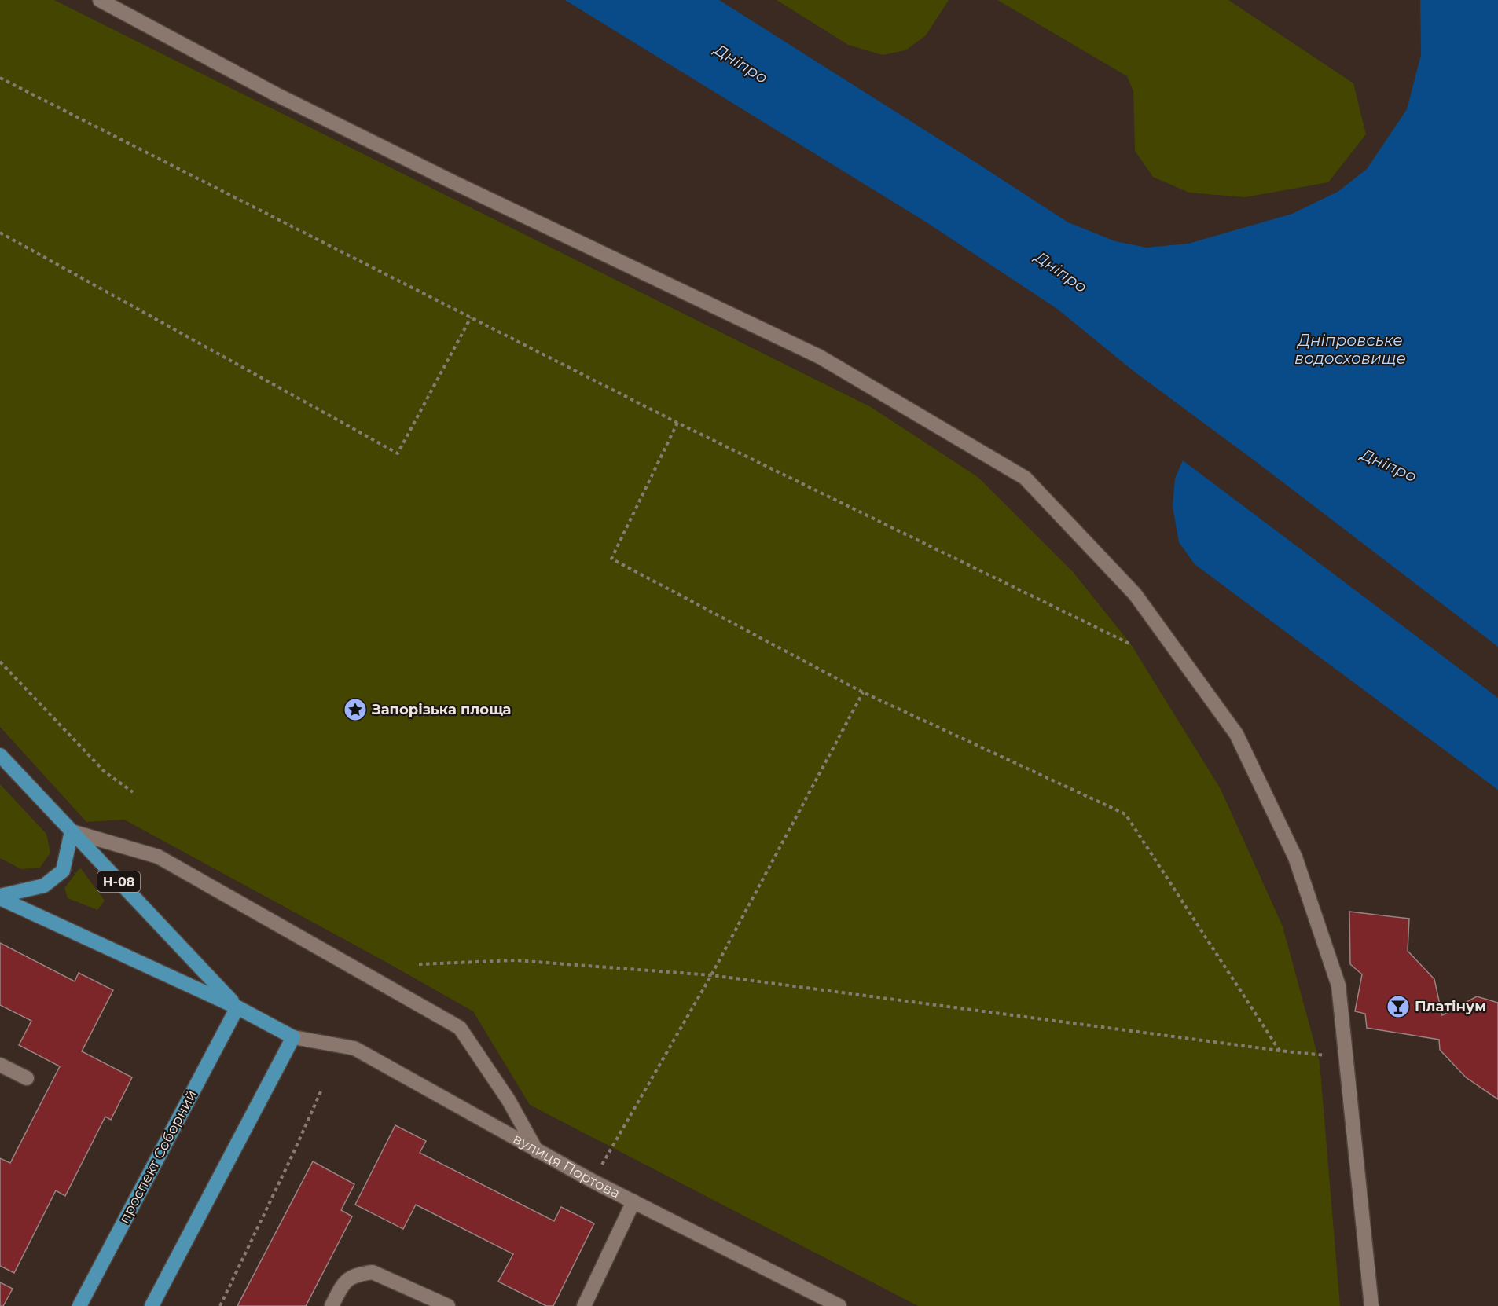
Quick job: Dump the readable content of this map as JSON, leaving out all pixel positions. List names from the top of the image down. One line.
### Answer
{"streets":{"main road":["Н-08","проспект Соборний"],"street":["вулиця Портова"]},"crossings":[["Н-08","проспект Соборний"],["Н-08","вулиця Портова"]],"water":["Дніпро","Дніпровське водосховище"],"places":{"place":["Запорізька площа"],"bar":["Платінум"]}}
